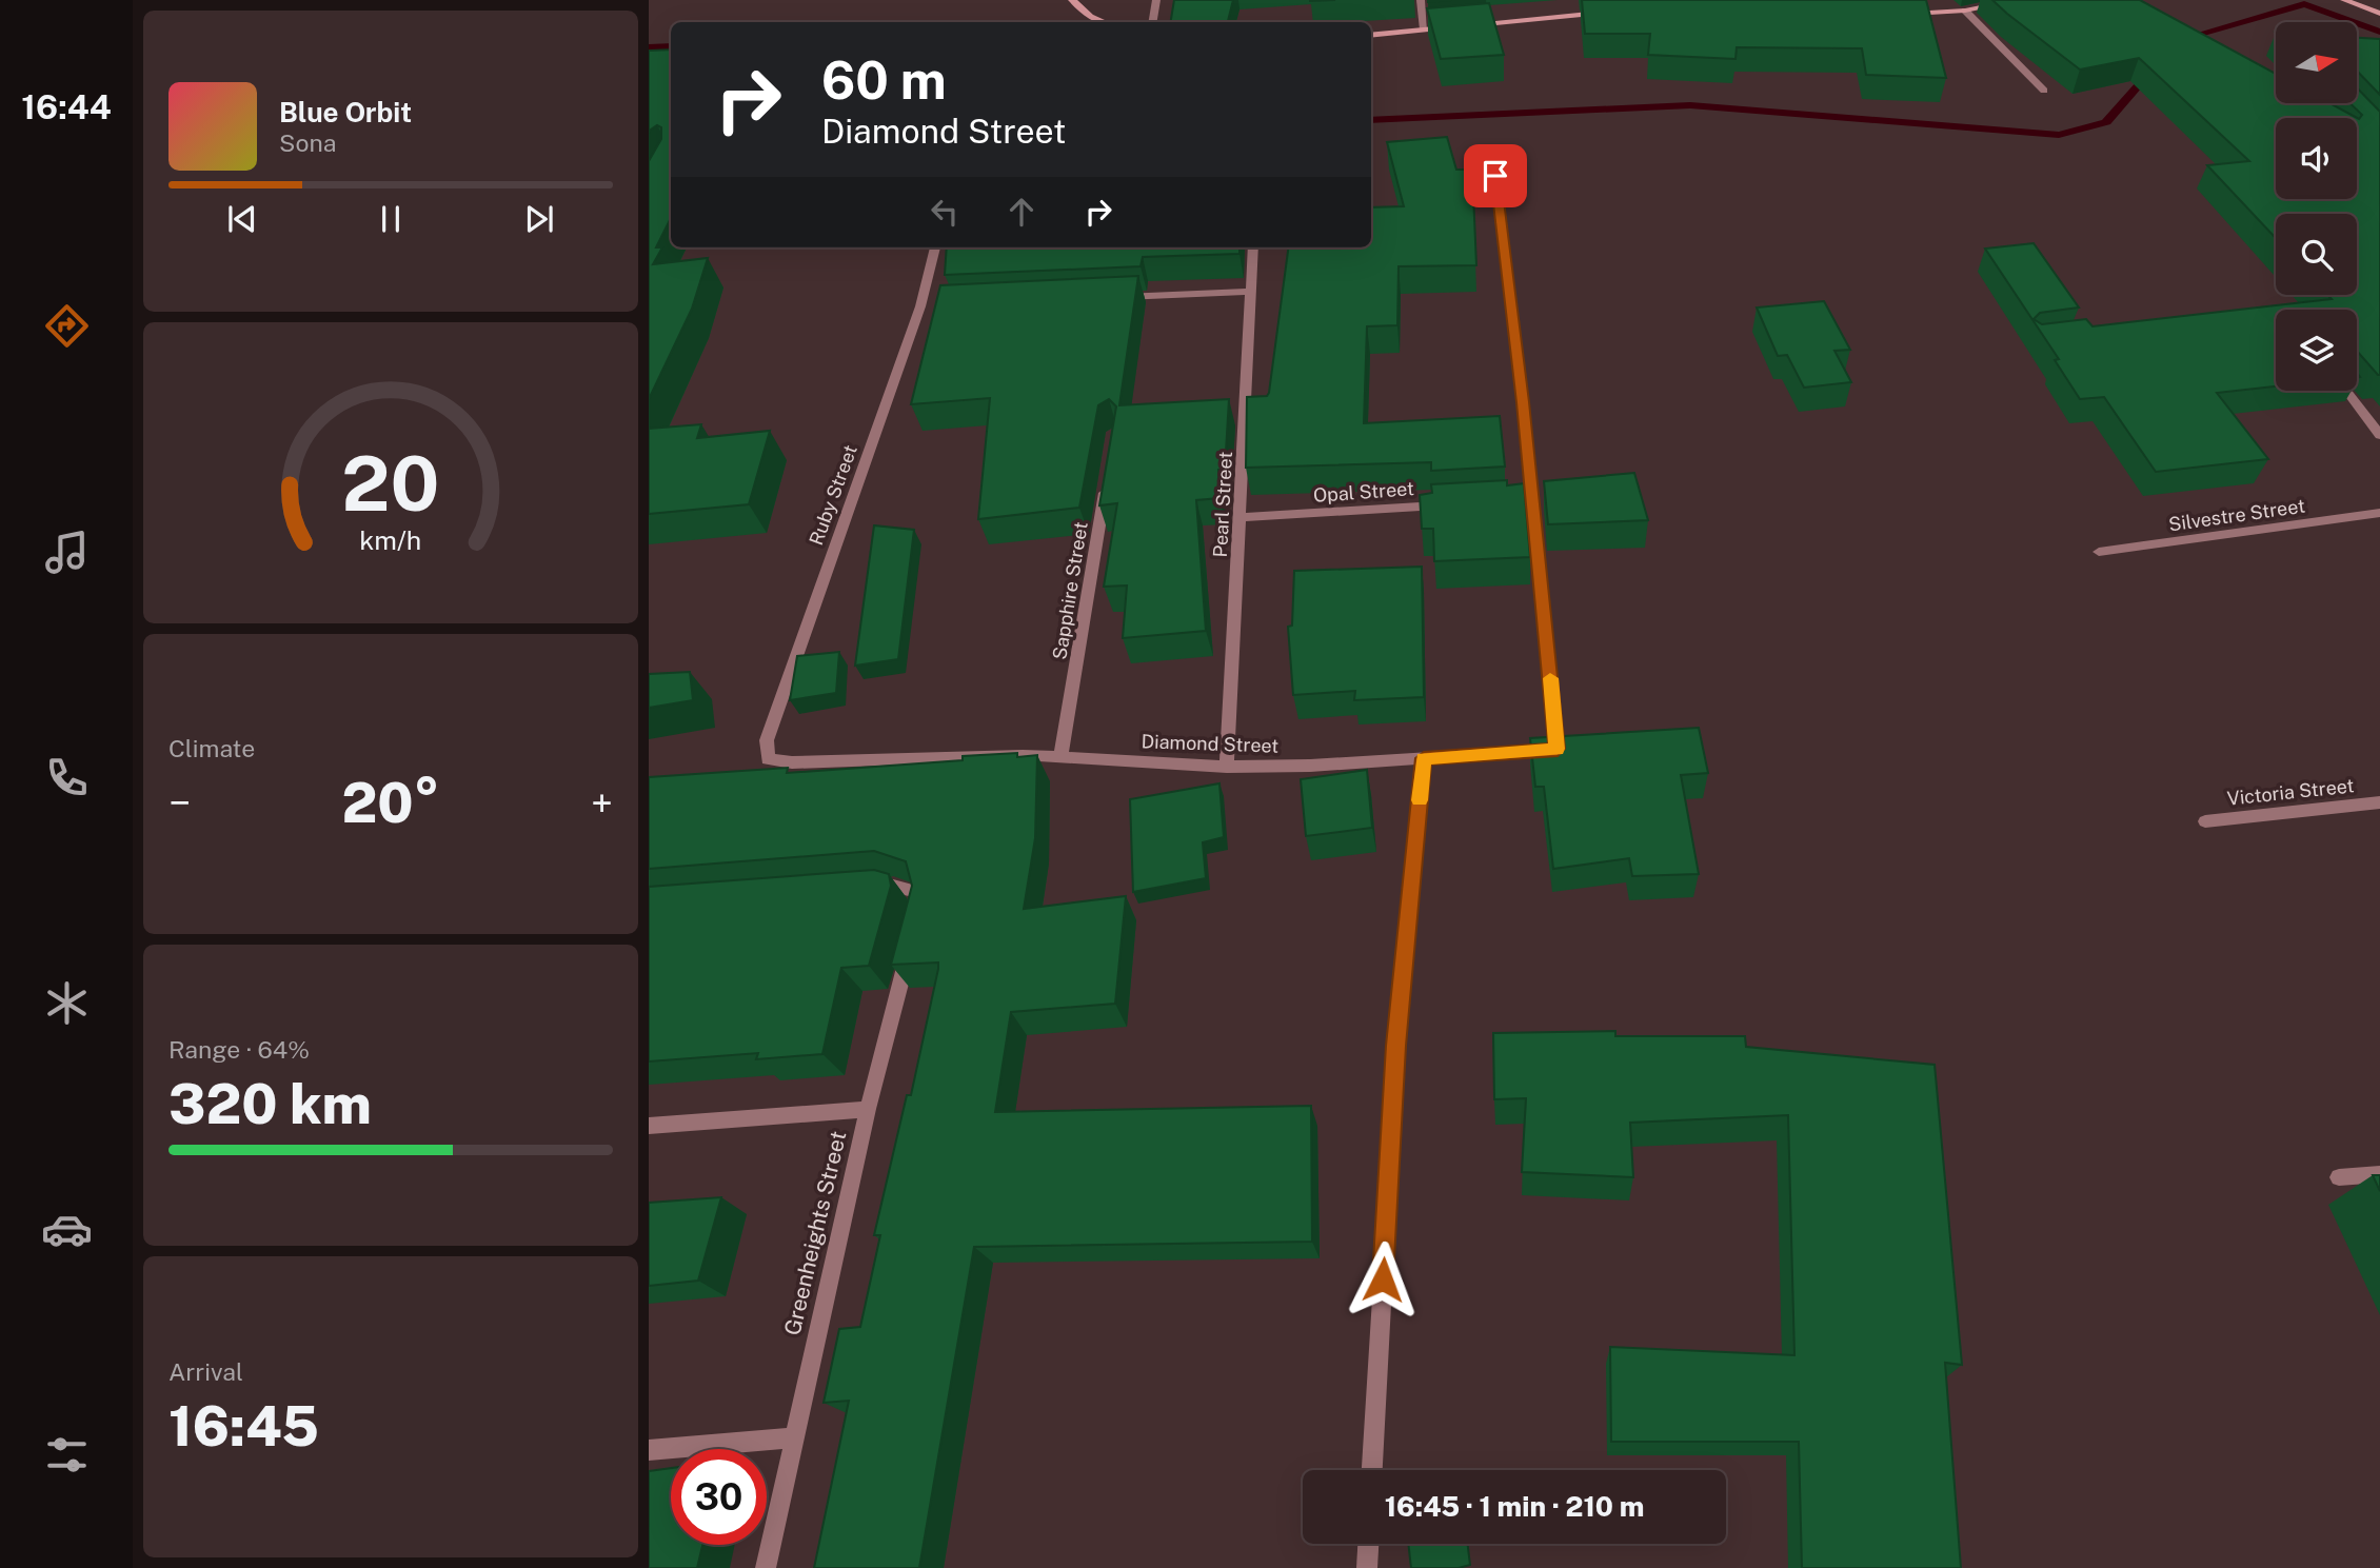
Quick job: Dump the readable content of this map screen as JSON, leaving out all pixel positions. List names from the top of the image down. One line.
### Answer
{"streets":{"street":["Opal Street","Ruby Street","Pearl Street","Silvestre Street","Sapphire Street","Diamond Street","Victoria Street","Greenheights Street"]},"crossings":[["Opal Street","Pearl Street"],["Ruby Street","Diamond Street"],["Pearl Street","Diamond Street"],["Sapphire Street","Diamond Street"]],"north":"right","page":{"tabs":"16:44","turn":["60 m","Diamond Street"],"song":["Blue Orbit","Sona"],"tile":["Climate",["Range · 64%","320 km"],["Arrival","16:45"]],"heat":["−","20°","+"],"limit":"30","trip":"16:45 · 1 min · 210 m","gauge":["20","km/h"]}}
